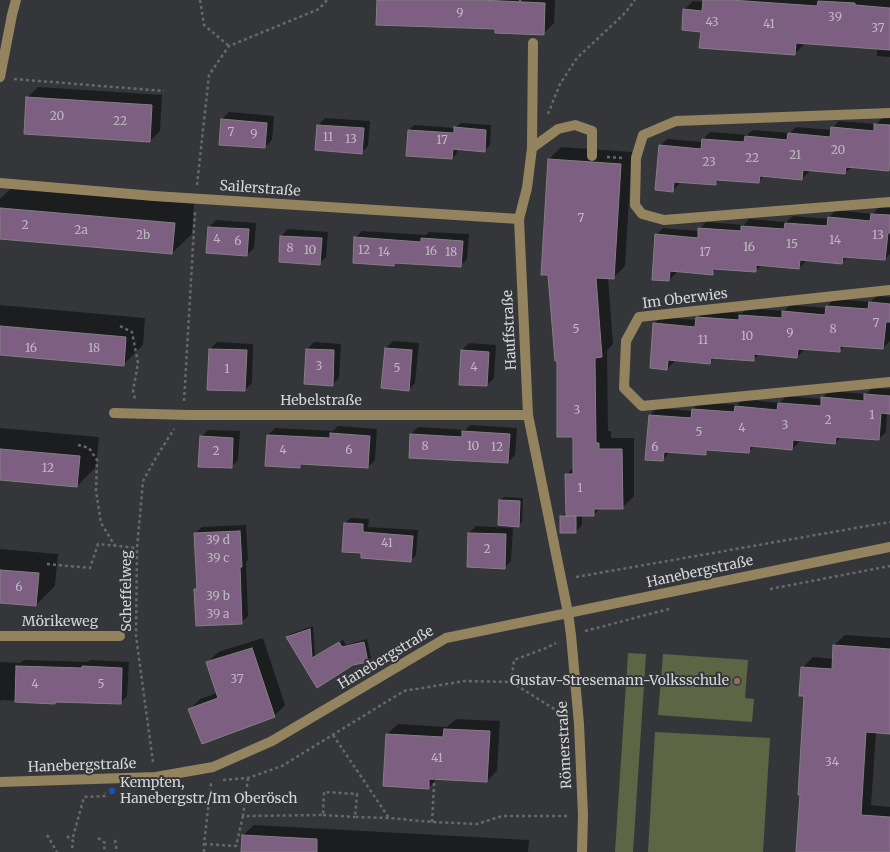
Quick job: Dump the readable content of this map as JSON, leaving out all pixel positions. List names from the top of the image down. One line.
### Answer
{"streets":{"street":["Sailerstraße","Im Oberwies","Hauffstraße","Hebelstraße","Hanebergstraße","Mörikeweg","Römerstraße"],"path":["Scheffelweg"]},"crossings":[["Sailerstraße","Hauffstraße"],["Hauffstraße","Hebelstraße"],["Hauffstraße","Hanebergstraße"],["Hauffstraße","Römerstraße"],["Hebelstraße","Scheffelweg"],["Hanebergstraße","Scheffelweg"],["Hanebergstraße","Römerstraße"]],"places":["Gustav-Stresemann-Volksschule","Kempten, Hanebergstr./Im Oberösch"],"house_numbers":["9","39","43","41","37","20","22","7","9","11","13","17","20","21","22","23","7","2","2a","2b","13","4","14","6","15","16","8","10","12","16","14","18","17","7","5","8","9","10","11","16","18","3","4","5","1","3","1","2","3","4","5","8","10","12","6","4","6","2","12","1","39 d","41","2","39 c","6","39 b","39 a","37","4","5","41","34"]}
